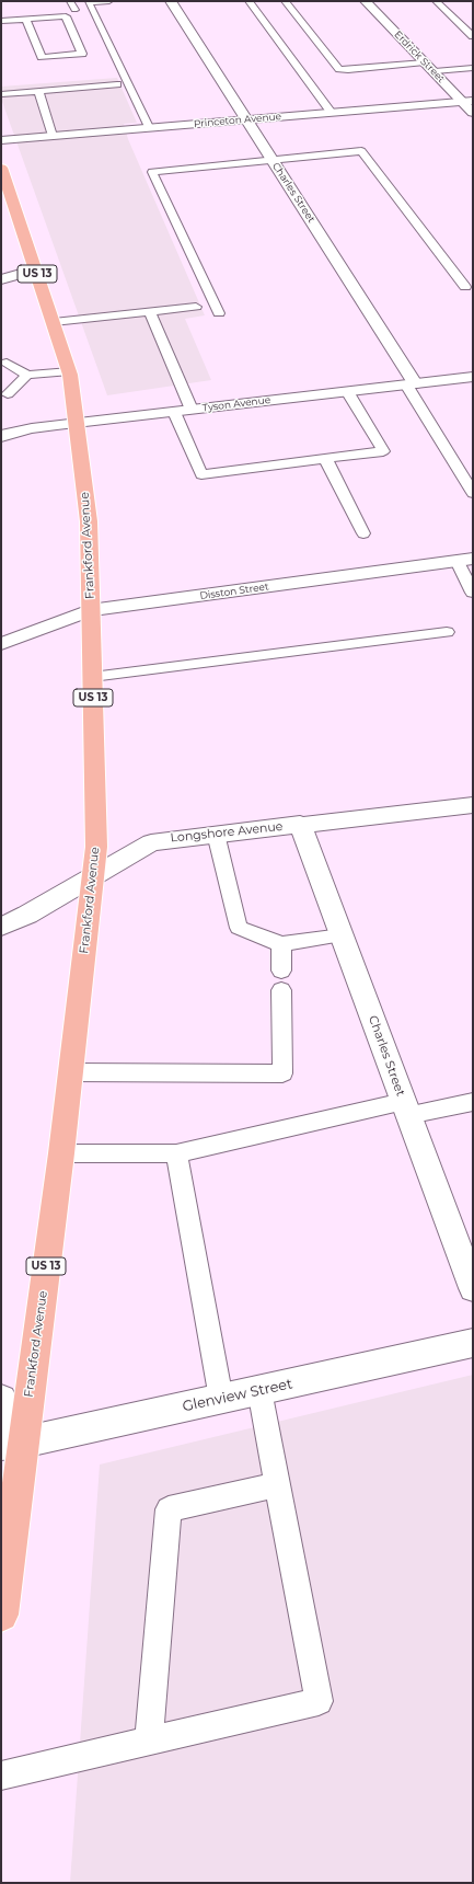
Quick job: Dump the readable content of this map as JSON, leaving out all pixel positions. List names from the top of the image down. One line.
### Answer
{"streets":{"main road":["US 13","Frankford Avenue"],"street":["Erdrick Street","Princeton Avenue","Charles Street","Tyson Avenue","Disston Street","Longshore Avenue","Glenview Street"]},"crossings":[["Erdrick Street","Princeton Avenue"],["Princeton Avenue","Charles Street"],["Charles Street","Tyson Avenue"],["Charles Street","Longshore Avenue"],["Tyson Avenue","Frankford Avenue"],["Frankford Avenue","Disston Street"],["Frankford Avenue","Longshore Avenue"],["Frankford Avenue","Glenview Street"]]}
